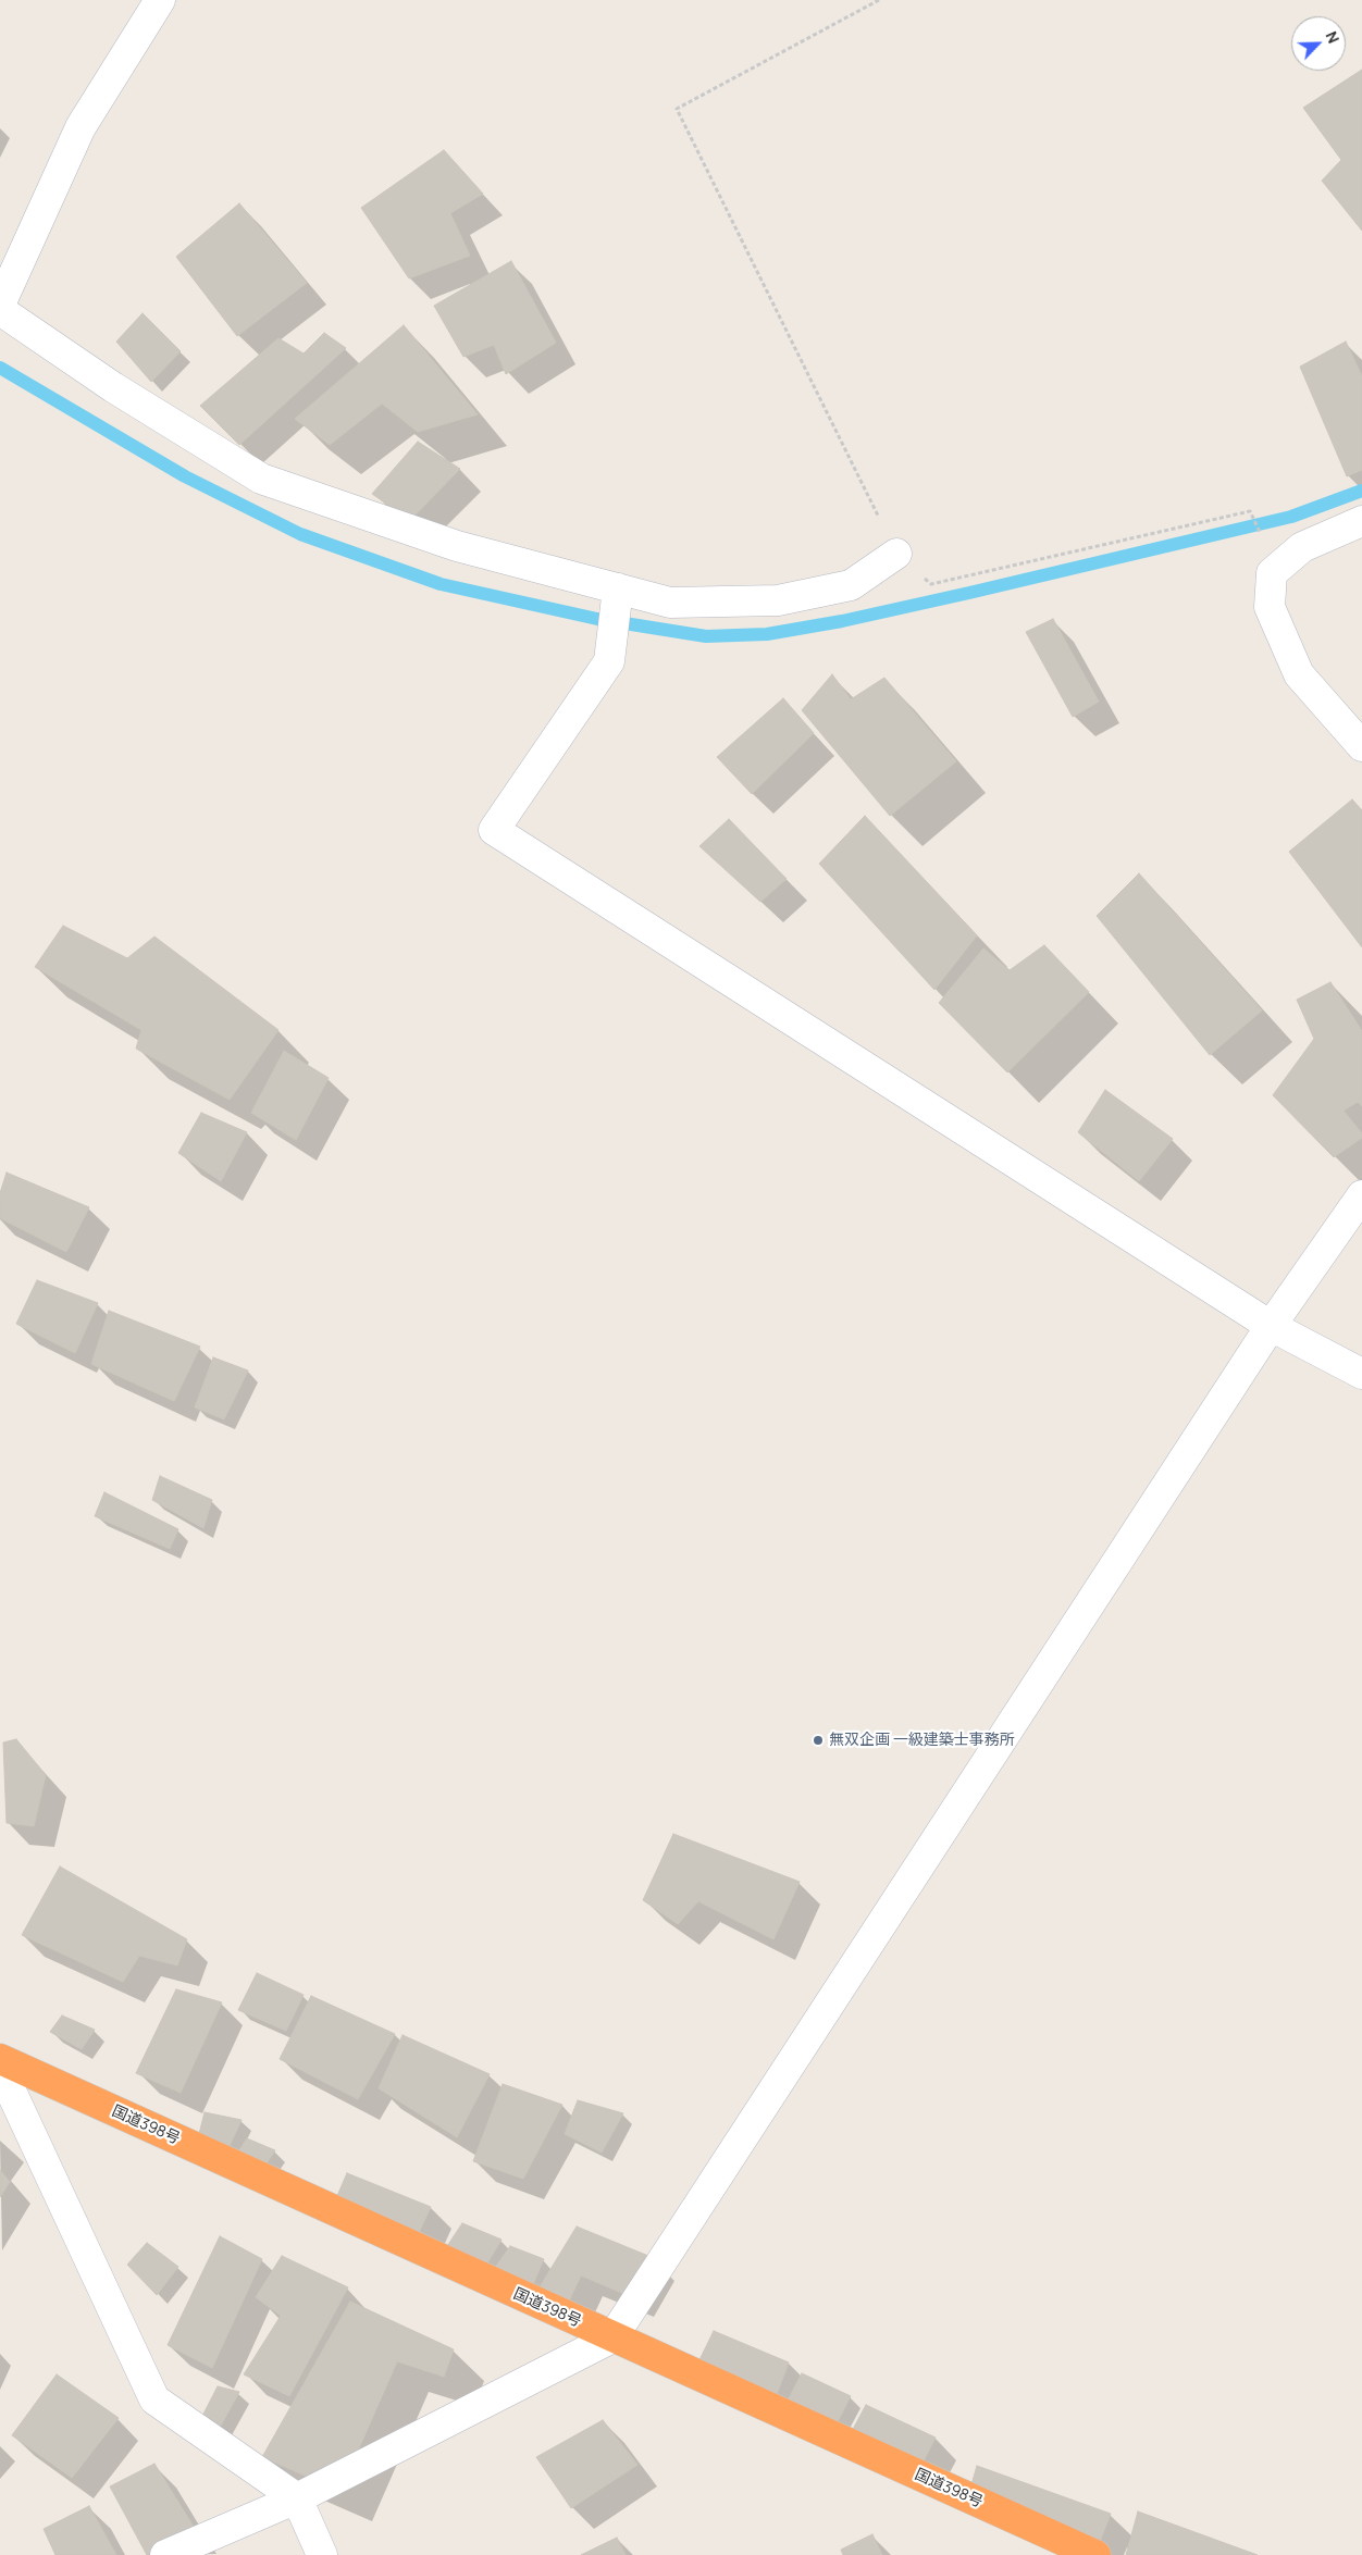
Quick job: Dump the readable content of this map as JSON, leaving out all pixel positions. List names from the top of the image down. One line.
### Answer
{"streets":{"highway":["国道398号"]},"places":["無双企画 一級建築士事務所"],"north":"top right"}
